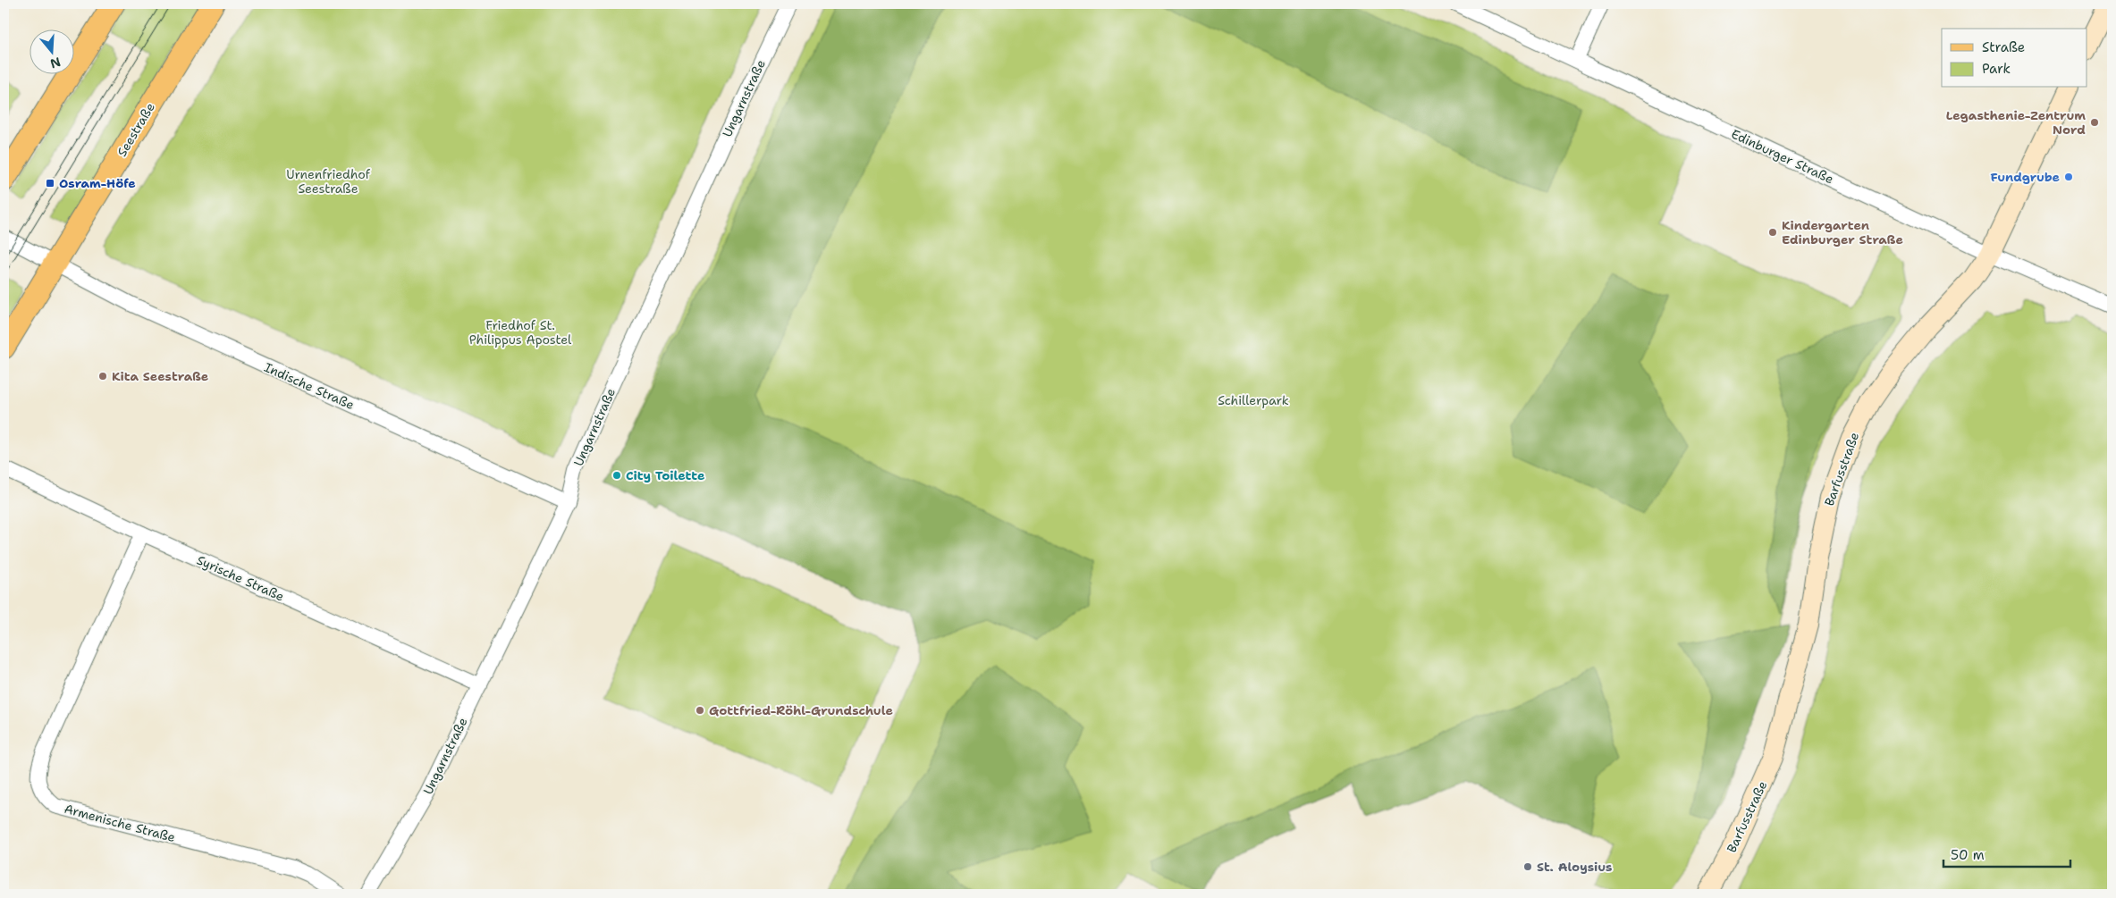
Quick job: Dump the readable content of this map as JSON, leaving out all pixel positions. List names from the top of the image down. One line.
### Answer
{"streets":{"main road":["Seestraße","Barfusstraße"],"street":["Ungarnstraße","Edinburger Straße","Indische Straße","Syrische Straße","Armenische Straße"]},"crossings":[["Ungarnstraße","Indische Straße"],["Ungarnstraße","Syrische Straße"],["Seestraße","Indische Straße"],["Edinburger Straße","Barfusstraße"],["Syrische Straße","Armenische Straße"]],"parks":["Urnenfriedhof Seestraße","Friedhof St. Philippus Apostel","Schillerpark"],"places":{"other":["Legasthenie-Zentrum Nord","Fundgrube","Kindergarten Edinburger Straße","Kita Seestraße","City Toilette","Gottfried-Röhl-Grundschule","St. Aloysius"],"transit":["Osram-Höfe"]},"legend":["Straße","Park"],"scale_bar":"50 m","north":"bottom"}
